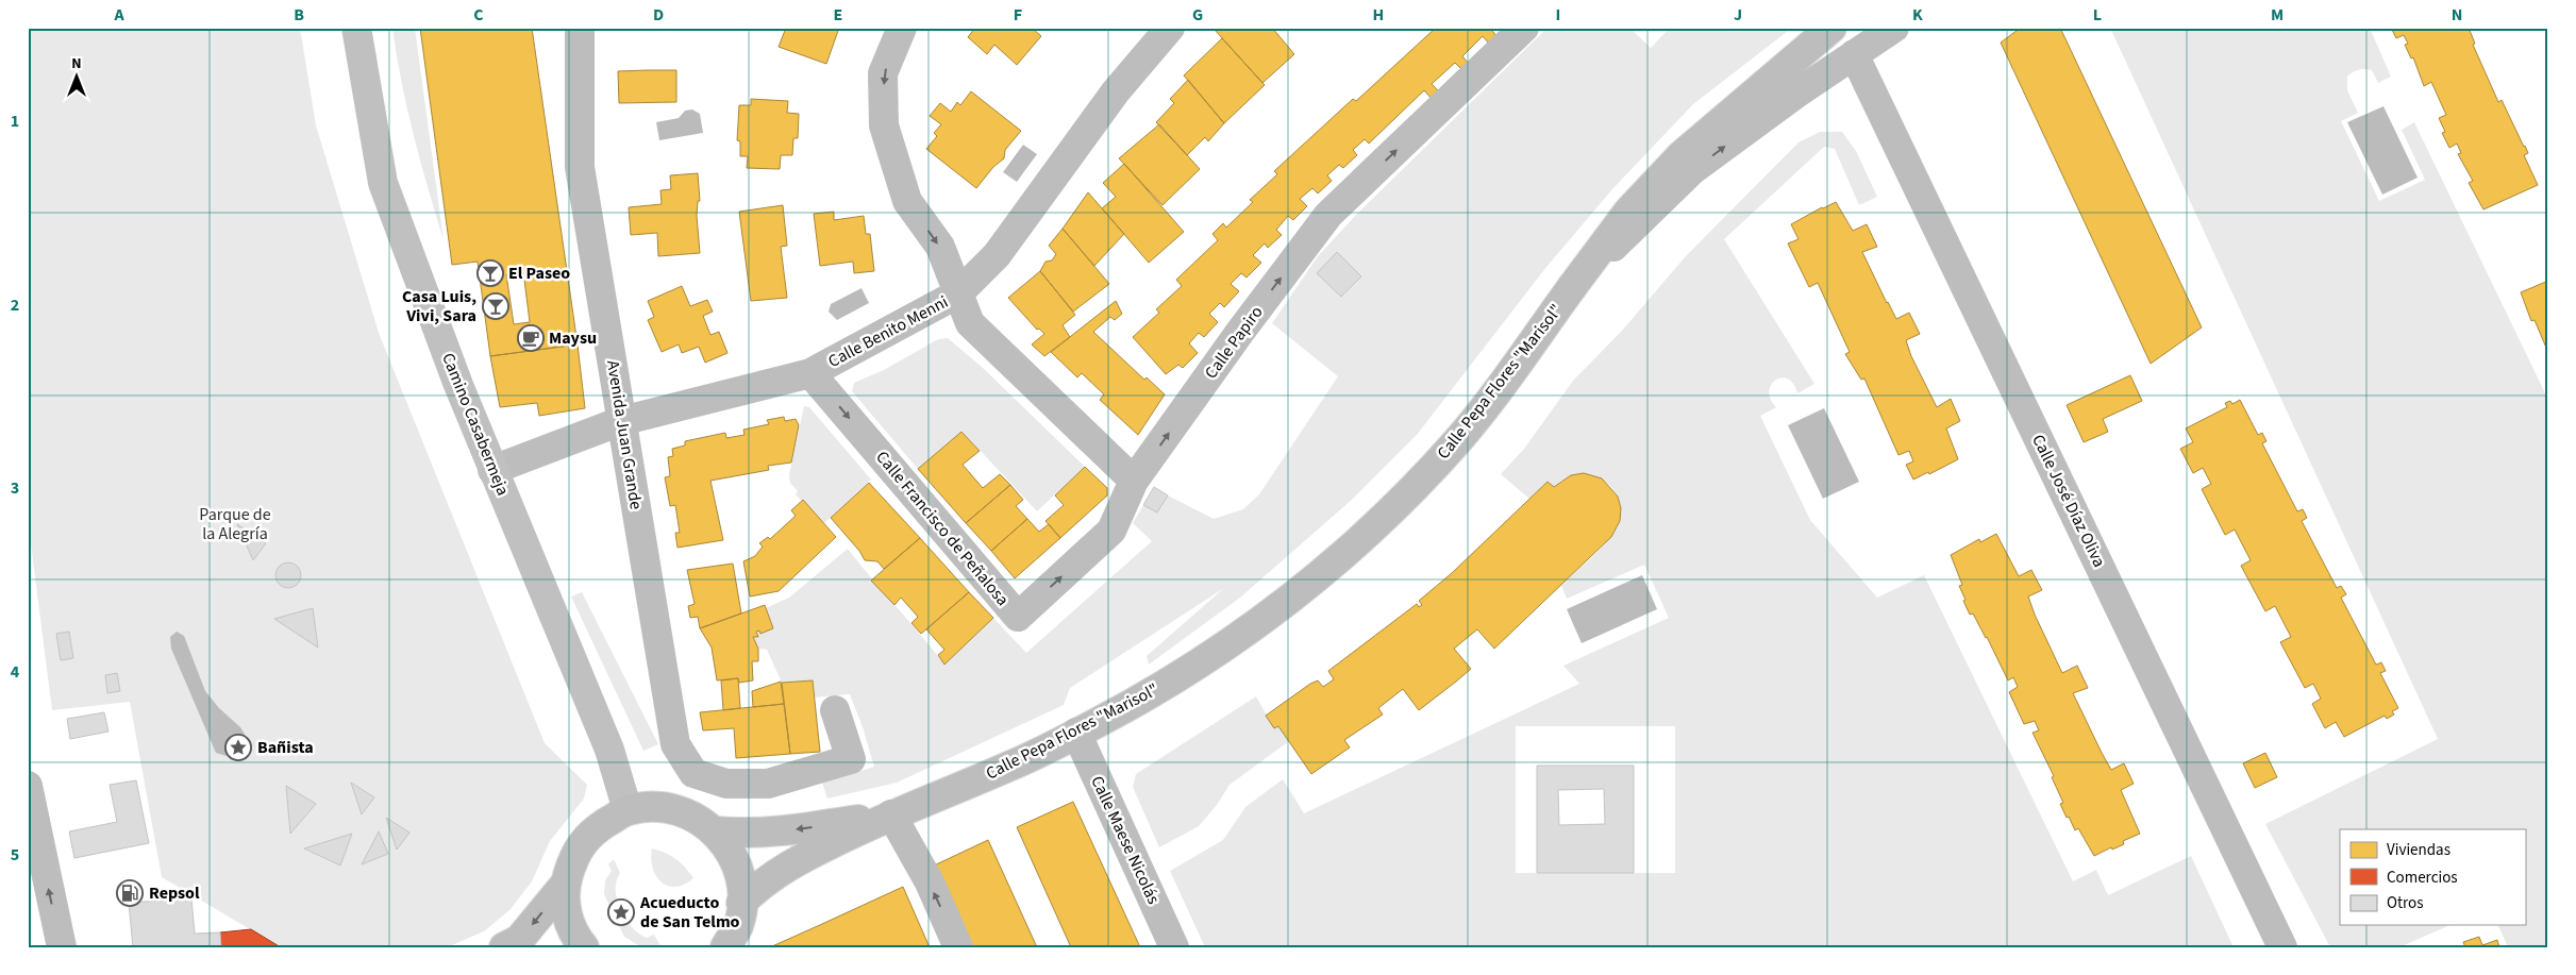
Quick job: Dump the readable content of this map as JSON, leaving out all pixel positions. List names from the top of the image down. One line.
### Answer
{"streets":{"main road":["Calle Benito Menni","Calle Papiro","Calle Pepa Flores \"Marisol\"","Camino Casabermeja","Avenida Juan Grande","Calle José Díaz Oliva","Calle Francisco de Peñalosa","Calle Maese Nicolás"]},"crossings":[["Calle Benito Menni","Camino Casabermeja"],["Calle Benito Menni","Avenida Juan Grande"],["Calle Benito Menni","Calle Francisco de Peñalosa"],["Calle Papiro","Calle Francisco de Peñalosa"],["Calle Pepa Flores \"Marisol\"","Calle José Díaz Oliva"],["Calle Pepa Flores \"Marisol\"","Calle Maese Nicolás"]],"one_way":["Calle Papiro"],"parks":["Parque de la Alegría"],"places":{"bar":["El Paseo","Casa Luis, Vivi, Sara"],"cafe":["Maysu"],"place":["Bañista","Acueducto de San Telmo"],"fuel station":["Repsol"]},"legend":["Viviendas","Comercios","Otros"],"north":"top","grid":{"columns":["A","B","C","D","E","F","G","H","I","J","K","L","M","N"],"rows":["1","2","3","4","5"]}}
